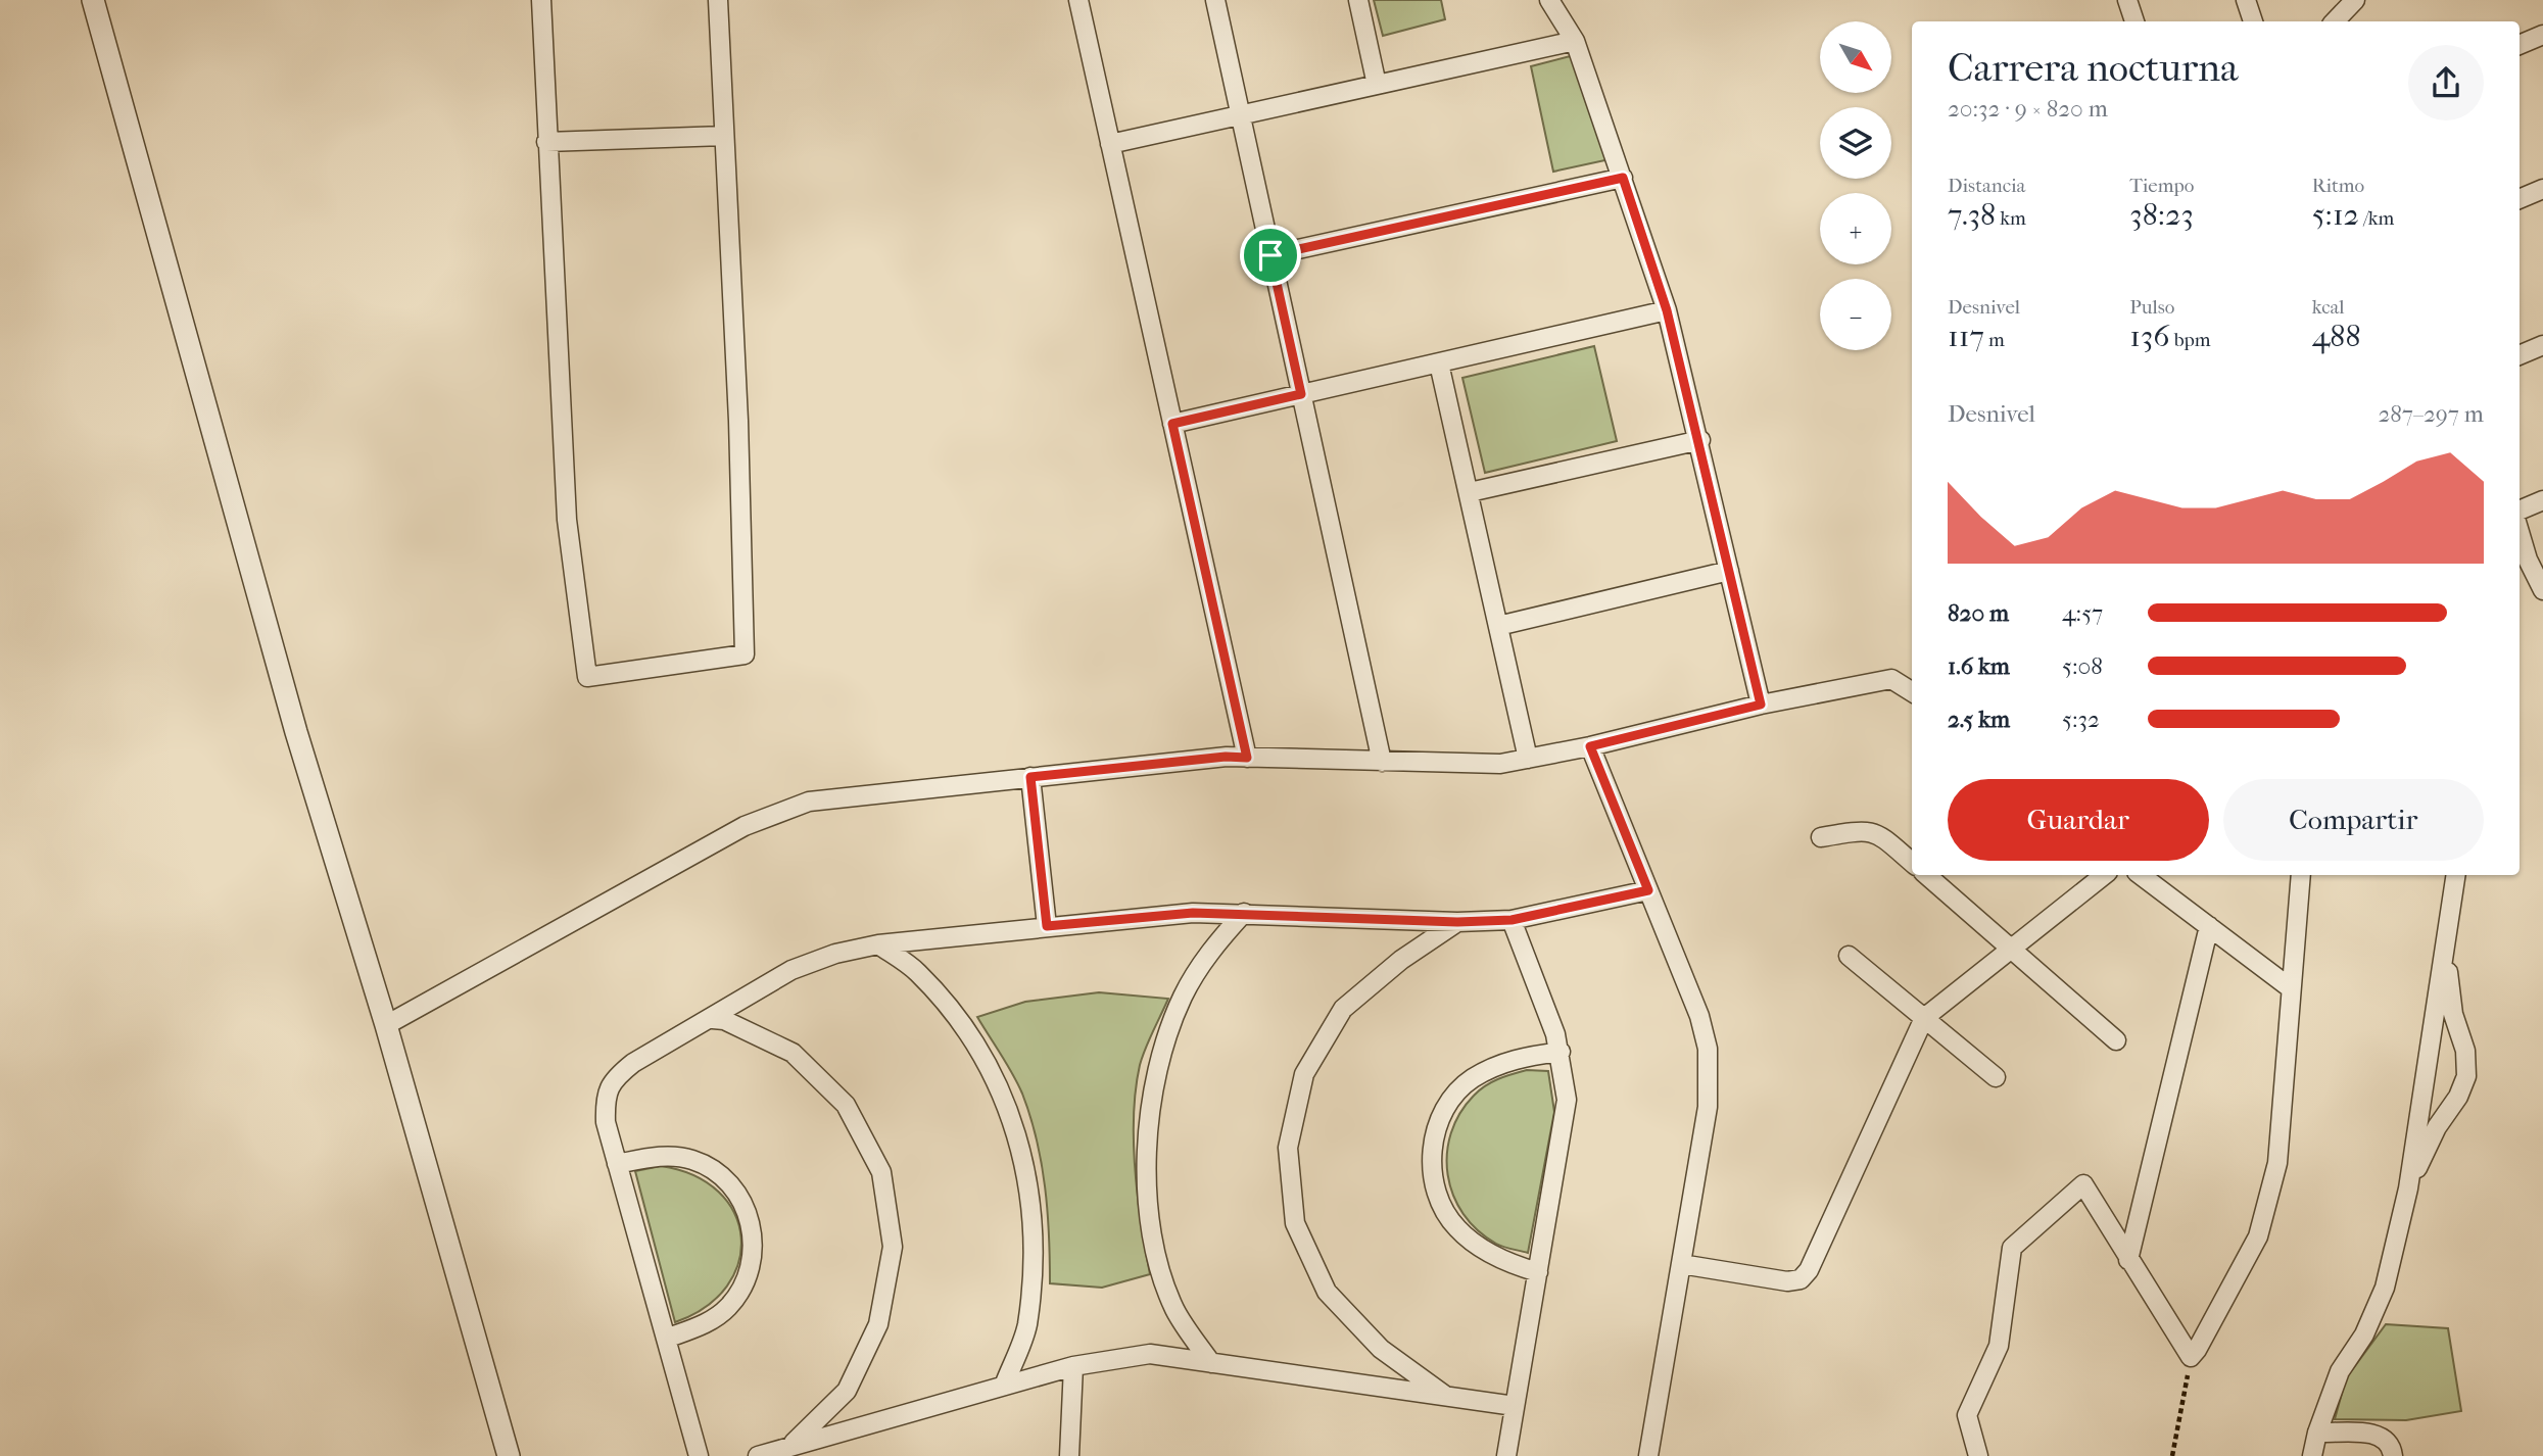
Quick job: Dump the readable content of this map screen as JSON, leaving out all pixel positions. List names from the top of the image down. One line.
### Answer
{"north":"bottom right","page":{"map_buttons":["+","−"],"heading":["Carrera nocturna","20:32 · 9 × 820 m"],"stats":[["Distancia","7.38 km"],["Tiempo","38:23"],["Ritmo","5:12 /km"],["Desnivel","117 m"],["Pulso","136 bpm"],["kcal","488"]],"chart":["Desnivel","287–297 m"],"list":[{"name":"820 m","note":"4:57"},{"name":"1.6 km","note":"5:08"},{"name":"2.5 km","note":"5:32"}],"buttons":["Guardar","Compartir"]}}
